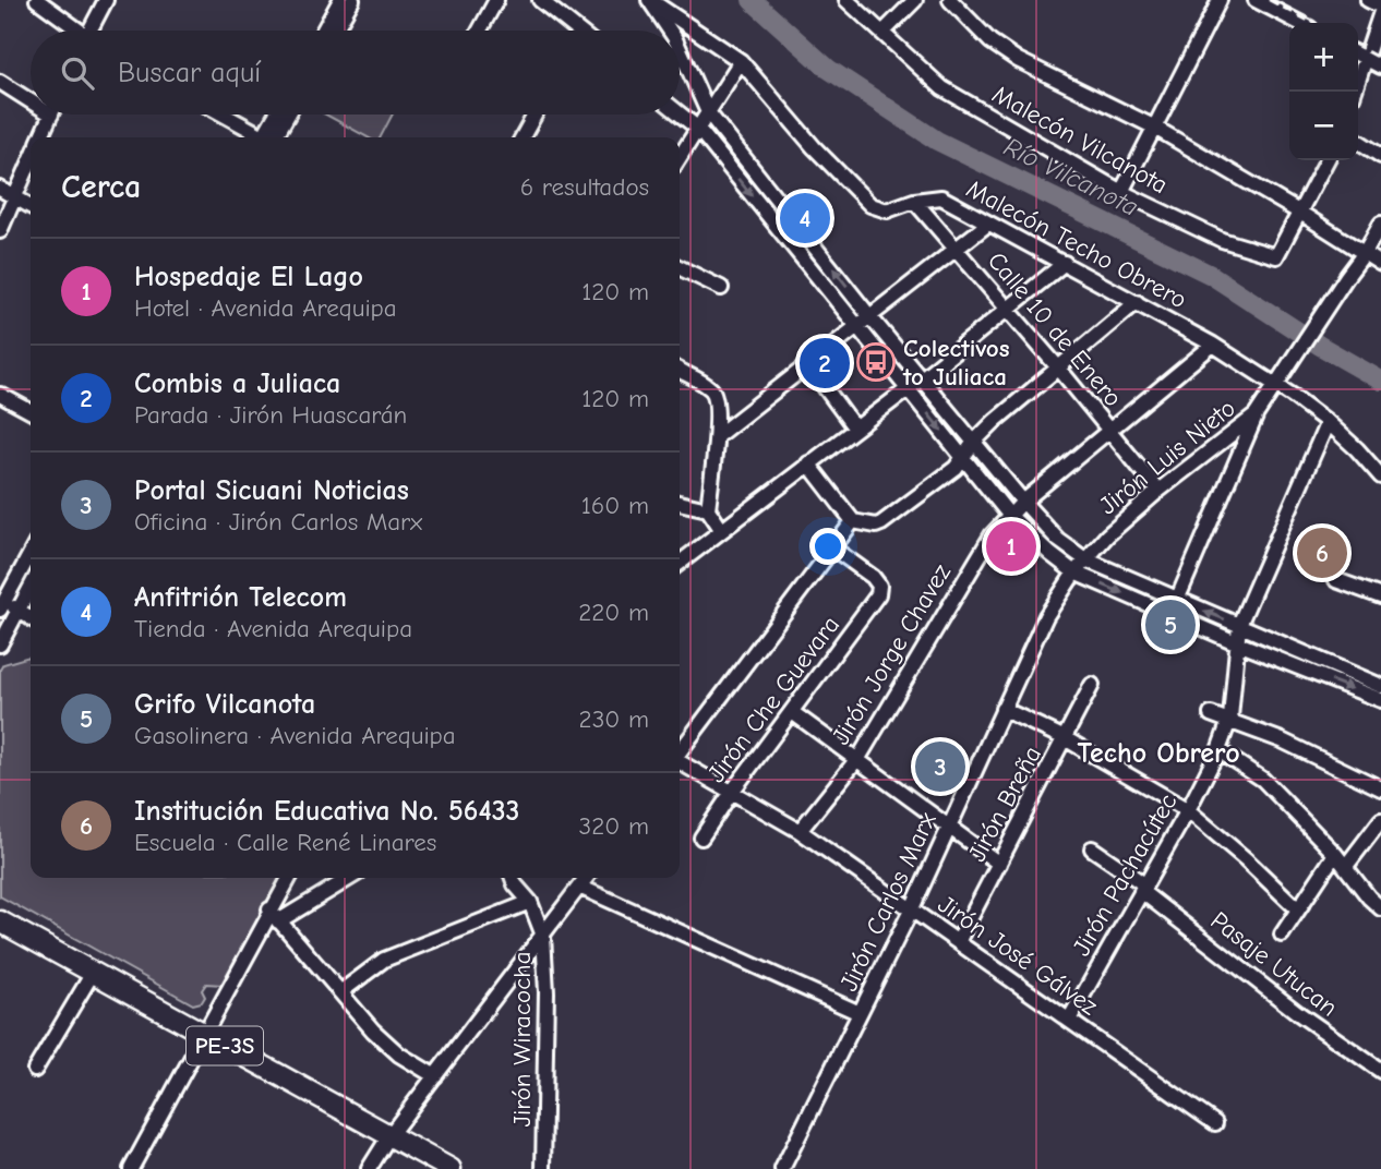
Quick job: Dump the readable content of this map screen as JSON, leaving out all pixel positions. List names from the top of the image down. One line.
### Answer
{"streets":{"highway":["PE-3S"],"street":["Malecón Vilcanota","Malecón Techo Obrero","Calle 10 de Enero","Jirón Luis Nieto","Jirón Jorge Chavez","Jirón Che Guevara","Jirón Breña","Jirón Pachacútec","Jirón Carlos Marx","Jirón José Gálvez","Pasaje Utucan","Jirón Wiracocha"]},"crossings":[["Malecón Techo Obrero","Calle 10 de Enero"],["Malecón Techo Obrero","Jirón Luis Nieto"],["Malecón Techo Obrero","Jirón Jorge Chavez"],["Calle 10 de Enero","Jirón Luis Nieto"],["Calle 10 de Enero","Jirón Jorge Chavez"],["Jirón Luis Nieto","Jirón Carlos Marx"],["Jirón Jorge Chavez","Jirón José Gálvez"],["Jirón Che Guevara","Jirón José Gálvez"],["Jirón Breña","Jirón José Gálvez"],["Jirón Pachacútec","Jirón José Gálvez"],["Jirón Pachacútec","Pasaje Utucan"],["Jirón Carlos Marx","Jirón José Gálvez"]],"districts":["Techo Obrero"],"water":["Río Vilcanota"],"places":{"bus stop":["Colectivos to Juliaca"]},"page":{"map_buttons":["+","−"],"search":"Buscar aquí","heading":["Cerca","6 resultados"],"pins":["4","2","1","6","5","3"],"list":[{"mark":"1","name":"Hospedaje El Lago","note":"Hotel · Avenida Arequipa","value":"120 m"},{"mark":"2","name":"Combis a Juliaca","note":"Parada · Jirón Huascarán","value":"120 m"},{"mark":"3","name":"Portal Sicuani Noticias","note":"Oficina · Jirón Carlos Marx","value":"160 m"},{"mark":"4","name":"Anfitrión Telecom","note":"Tienda · Avenida Arequipa","value":"220 m"},{"mark":"5","name":"Grifo Vilcanota","note":"Gasolinera · Avenida Arequipa","value":"230 m"},{"mark":"6","name":"Institución Educativa No. 56433","note":"Escuela · Calle René Linares","value":"320 m"}]}}
